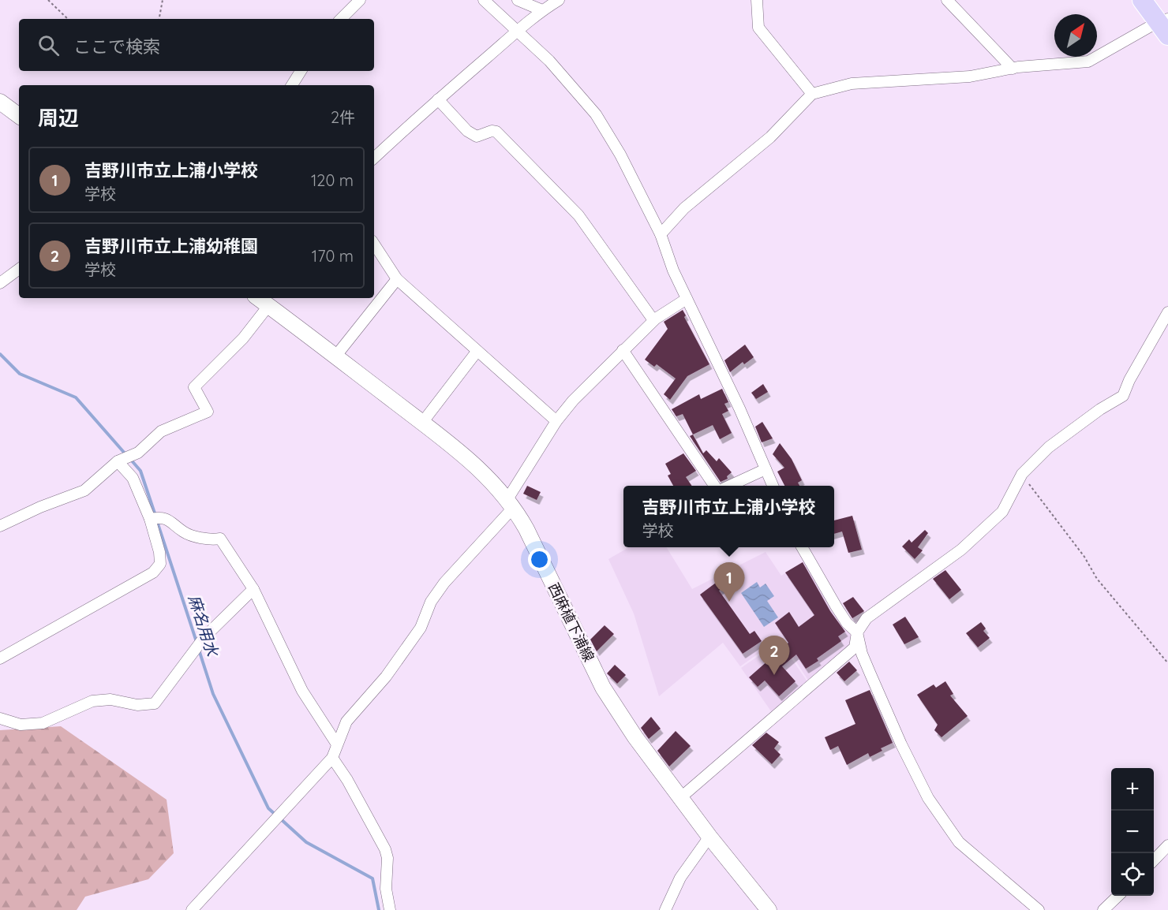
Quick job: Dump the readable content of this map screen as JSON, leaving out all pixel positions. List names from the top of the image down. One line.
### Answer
{"streets":{"main road":["西麻植下浦線"]},"water":["麻名用水"],"north":"top right","page":{"search":"ここで検索","heading":["周辺","2件"],"list":[{"mark":"1","name":"吉野川市立上浦小学校","note":"学校","value":"120 m"},{"mark":"2","name":"吉野川市立上浦幼稚園","note":"学校","value":"170 m"}],"popup":["吉野川市立上浦小学校","学校"],"pins":["1","2"],"map_buttons":["+","−"]}}
